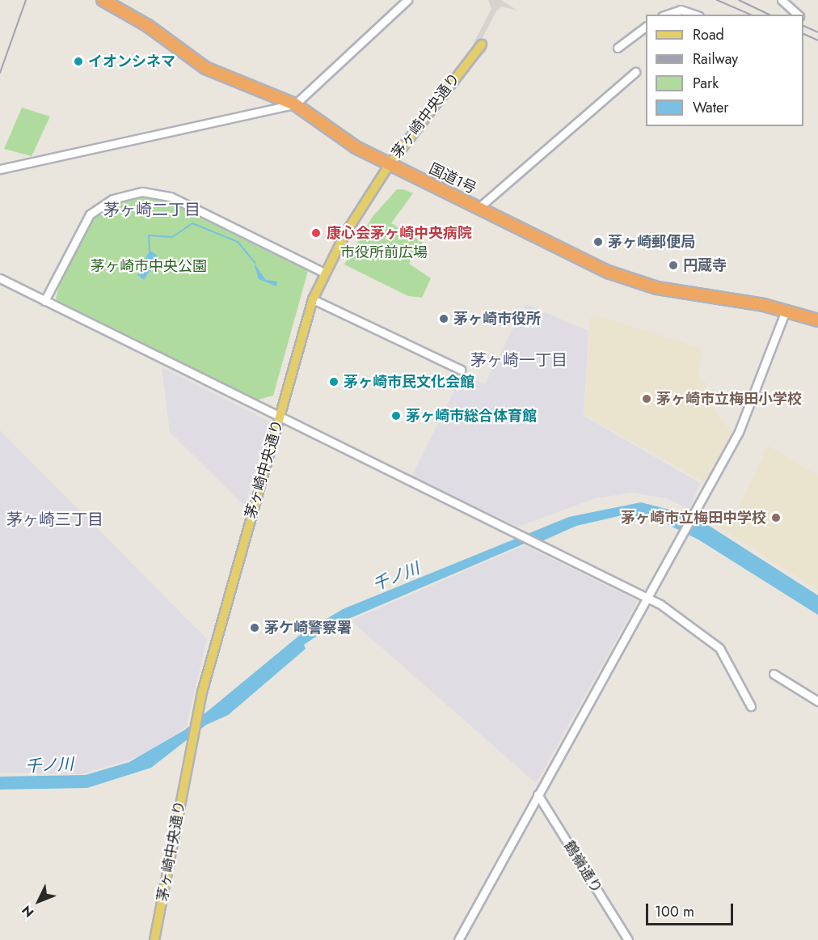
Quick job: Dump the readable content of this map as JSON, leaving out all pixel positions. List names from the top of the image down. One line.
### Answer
{"streets":{"highway":["国道1号"],"main road":["茅ヶ崎中央通り"],"street":["鶴嶺通り"]},"crossings":[["茅ヶ崎中央通り","国道1号"]],"districts":["茅ヶ崎二丁目","茅ヶ崎一丁目","茅ヶ崎三丁目"],"water":["千ノ川"],"parks":["市役所前広場","茅ヶ崎市中央公園"],"places":["イオンシネマ","康心会茅ヶ崎中央病院","茅ヶ崎郵便局","円蔵寺","茅ヶ崎市役所","茅ヶ崎市民文化会館","茅ヶ崎市立梅田小学校","茅ヶ崎市総合体育館","茅ヶ崎市立梅田中学校","茅ケ崎警察署"],"legend":["Road","Railway","Park","Water"],"scale_bar":"100 m","north":"bottom left"}
